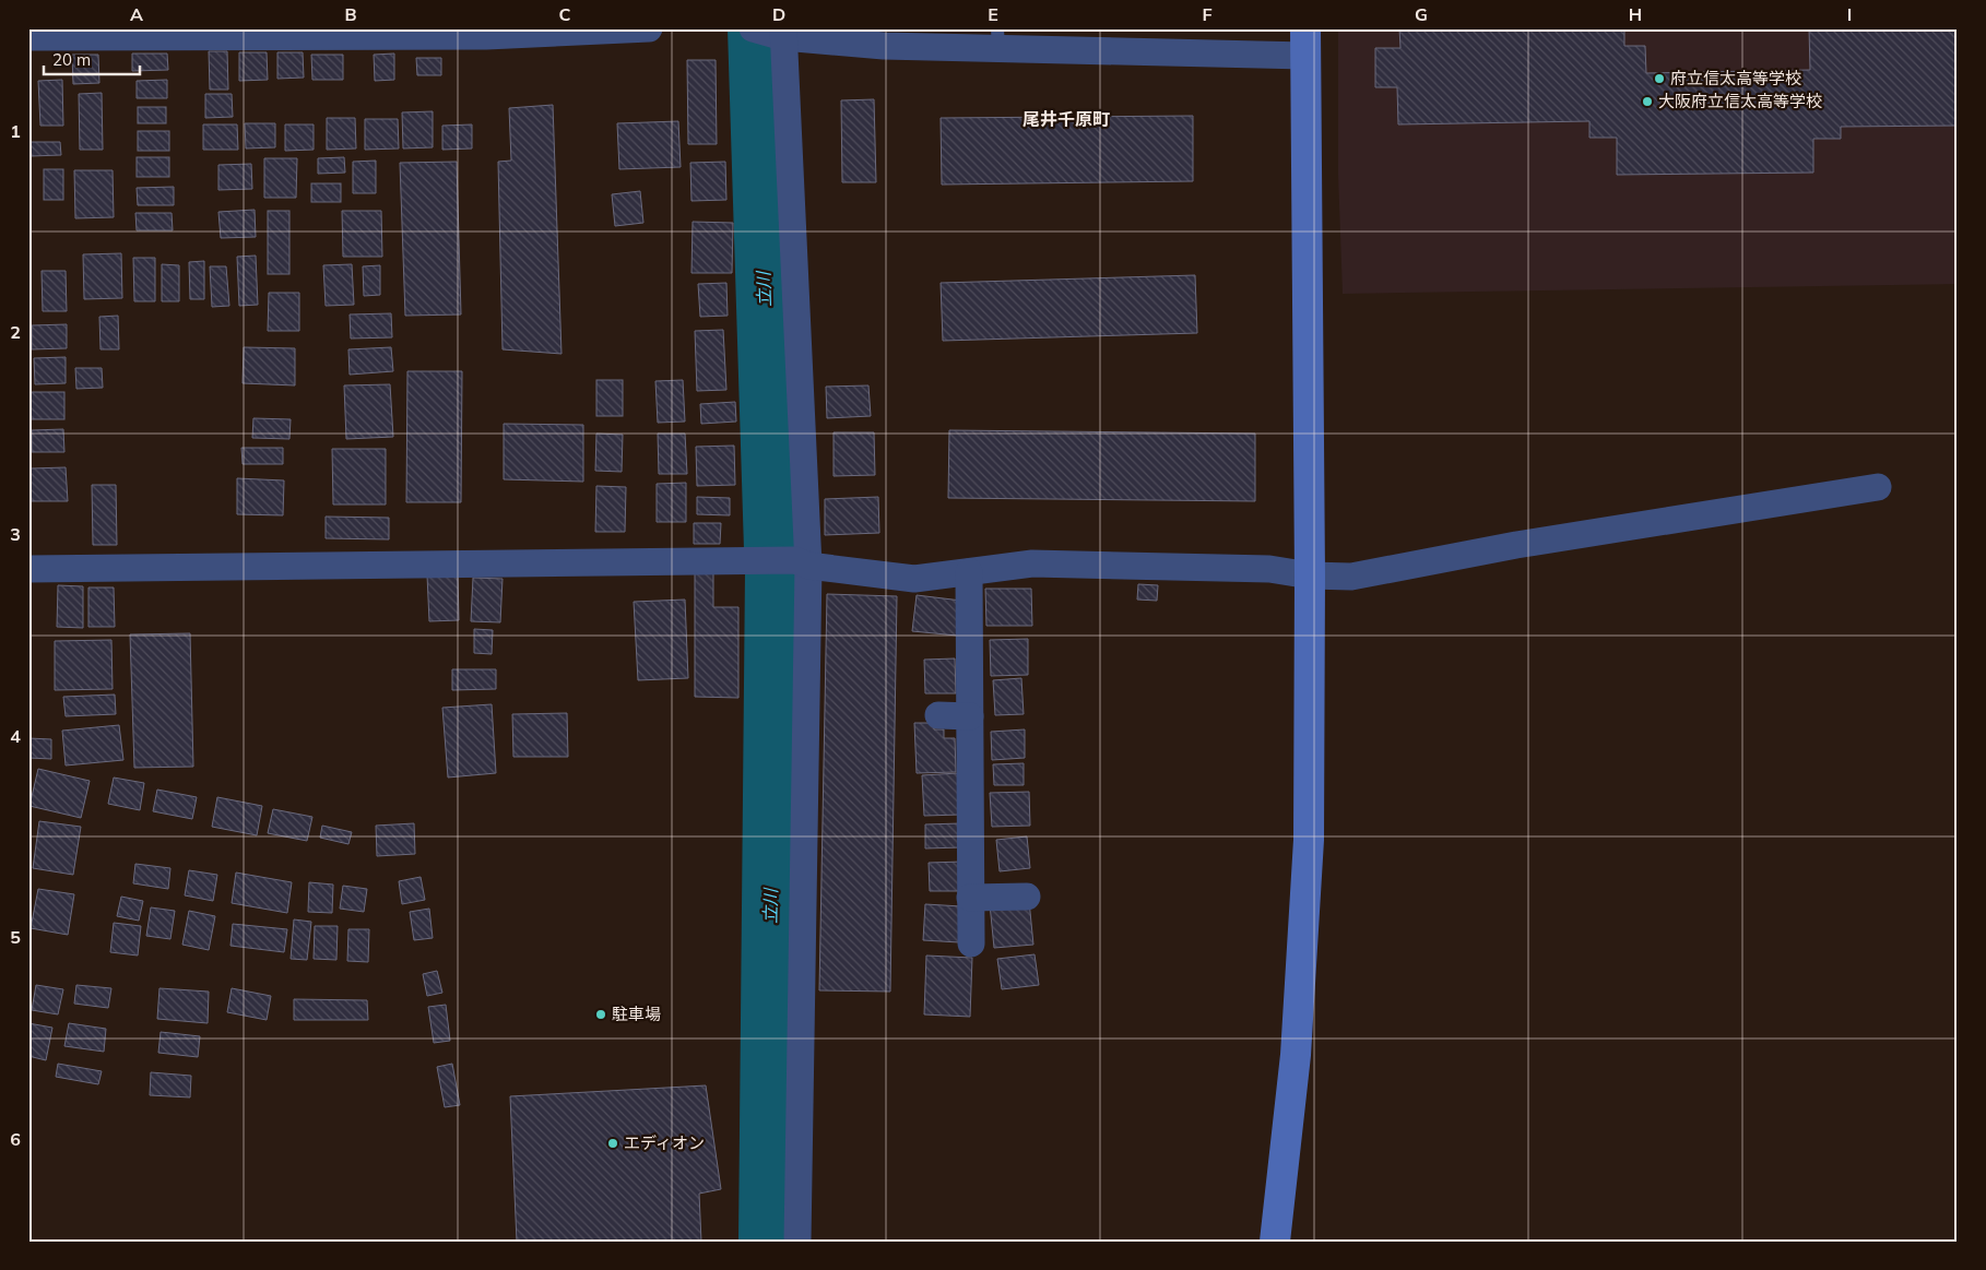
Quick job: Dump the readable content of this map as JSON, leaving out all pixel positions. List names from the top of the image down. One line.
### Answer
{"districts":["尾井千原町"],"water":["立川"],"places":["府立信太高等学校","大阪府立信太高等学校","駐車場","エディオン"],"scale_bar":"20 m","grid":{"columns":["A","B","C","D","E","F","G","H","I"],"rows":["1","2","3","4","5","6"]}}
